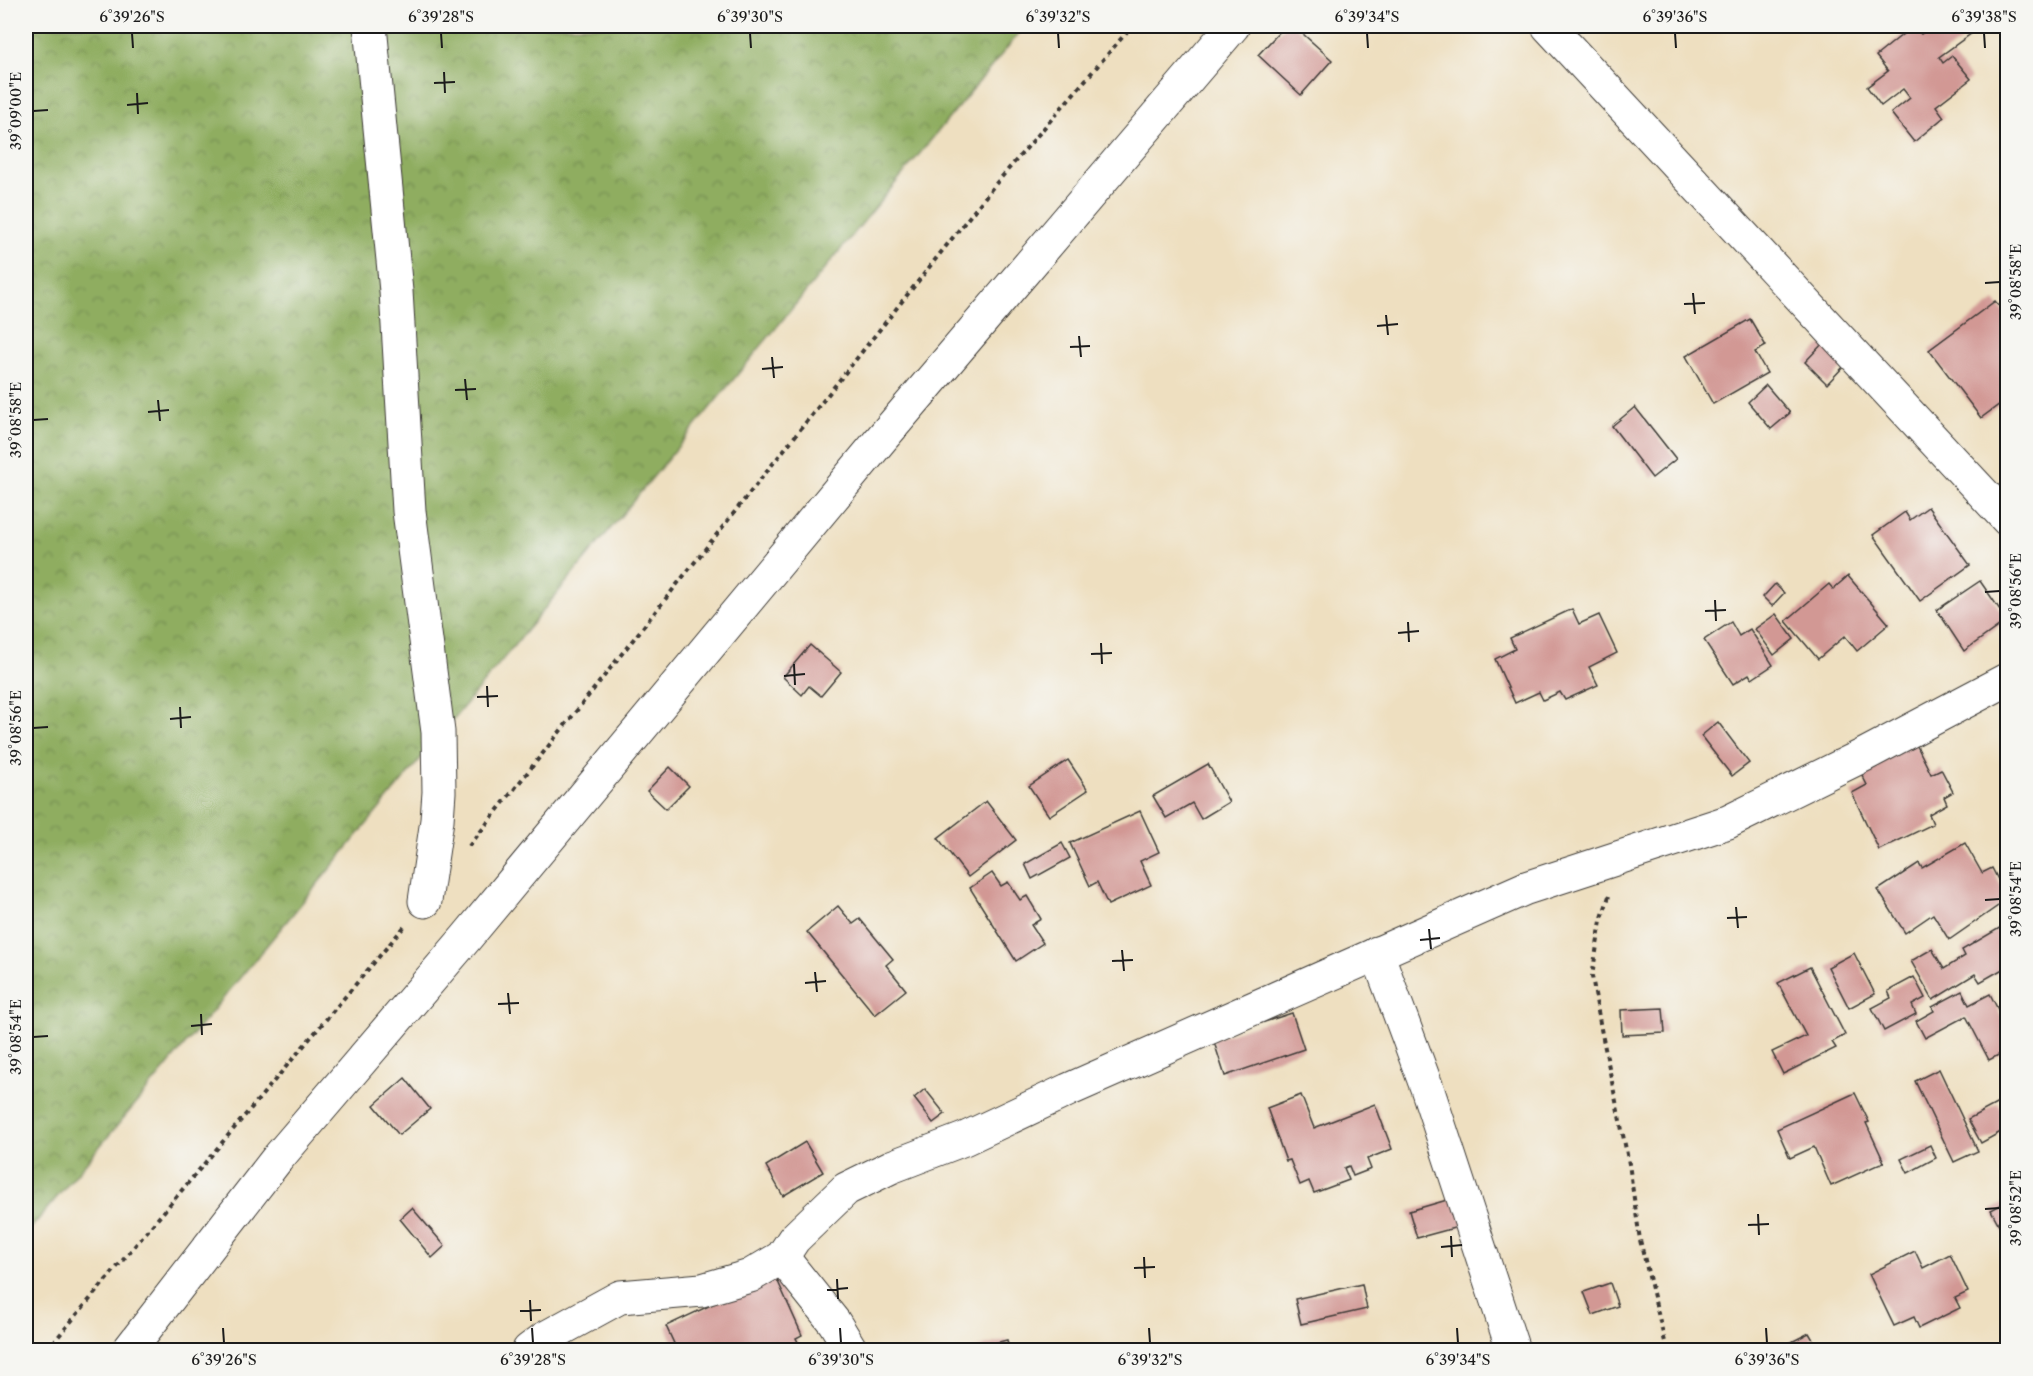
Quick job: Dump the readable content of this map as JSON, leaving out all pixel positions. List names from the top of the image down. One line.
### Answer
{"coordinates":["6°39'26\"S","6°39'28\"S","6°39'30\"S","6°39'32\"S","6°39'34\"S","6°39'36\"S","6°39'38\"S","39°09'00\"E","39°08'58\"E","39°08'56\"E","39°08'54\"E","39°08'52\"E"]}
